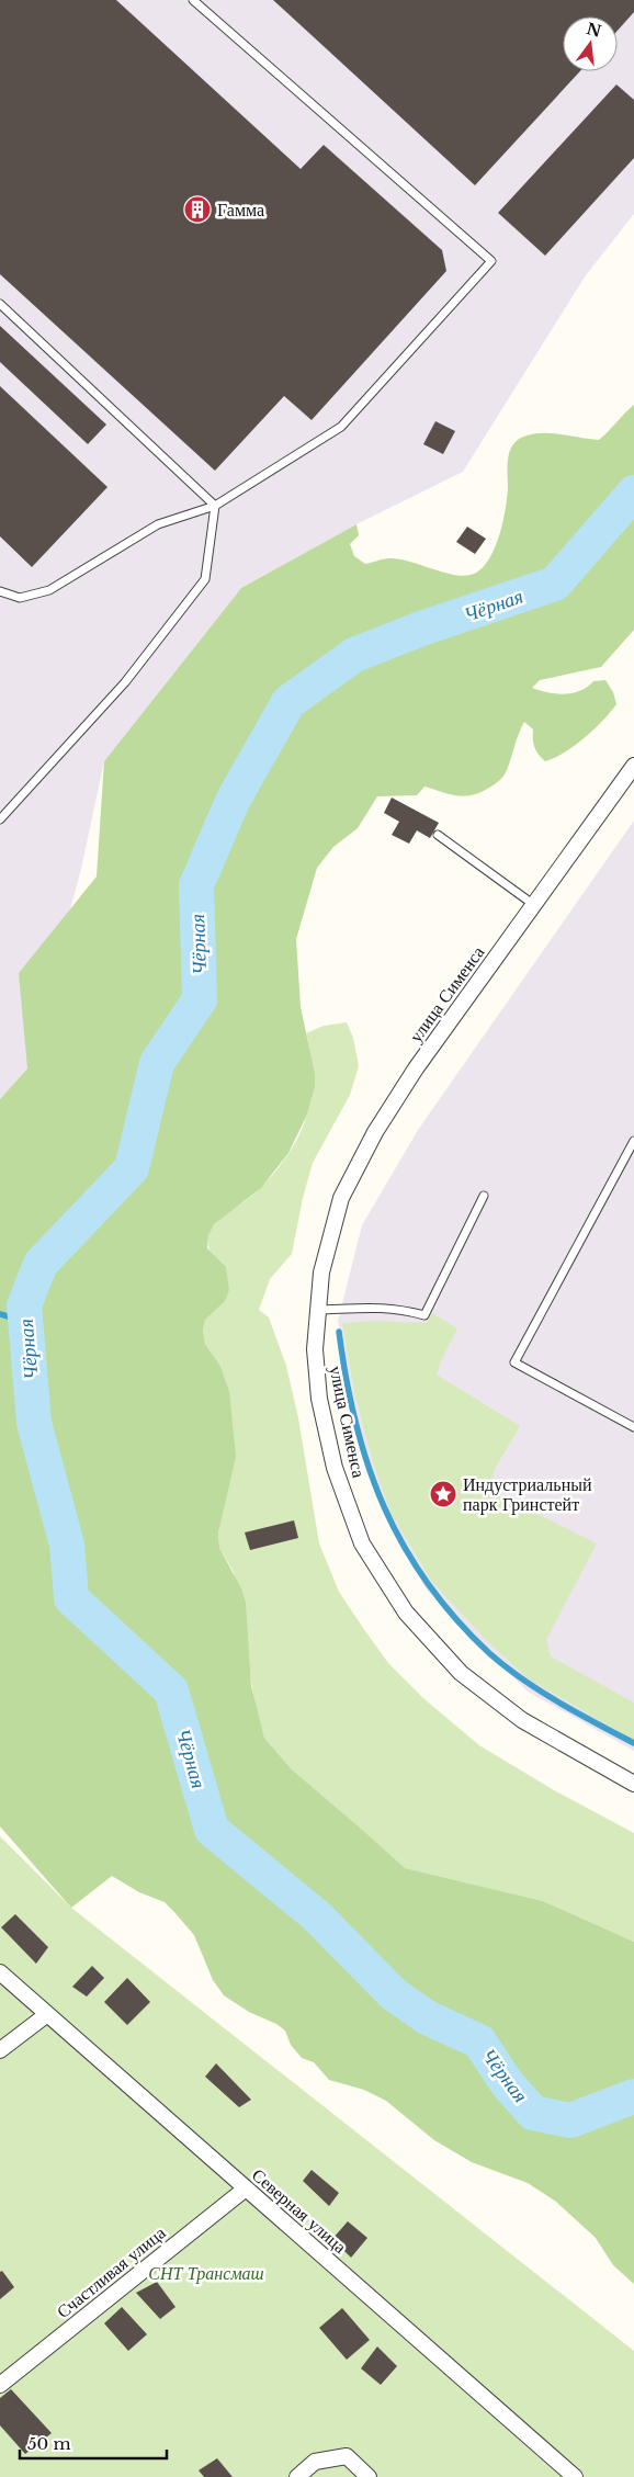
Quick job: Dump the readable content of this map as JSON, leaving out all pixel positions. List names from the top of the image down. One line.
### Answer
{"streets":{"street":["улица Сименса","Северная улица","Счастливая улица"]},"crossings":[["Северная улица","Счастливая улица"]],"water":["Чёрная"],"parks":["СНТ Трансмаш"],"places":{"building":["Гамма"],"place":["Индустриальный парк Гринстейт"]},"scale_bar":"50 m","north":"top"}
